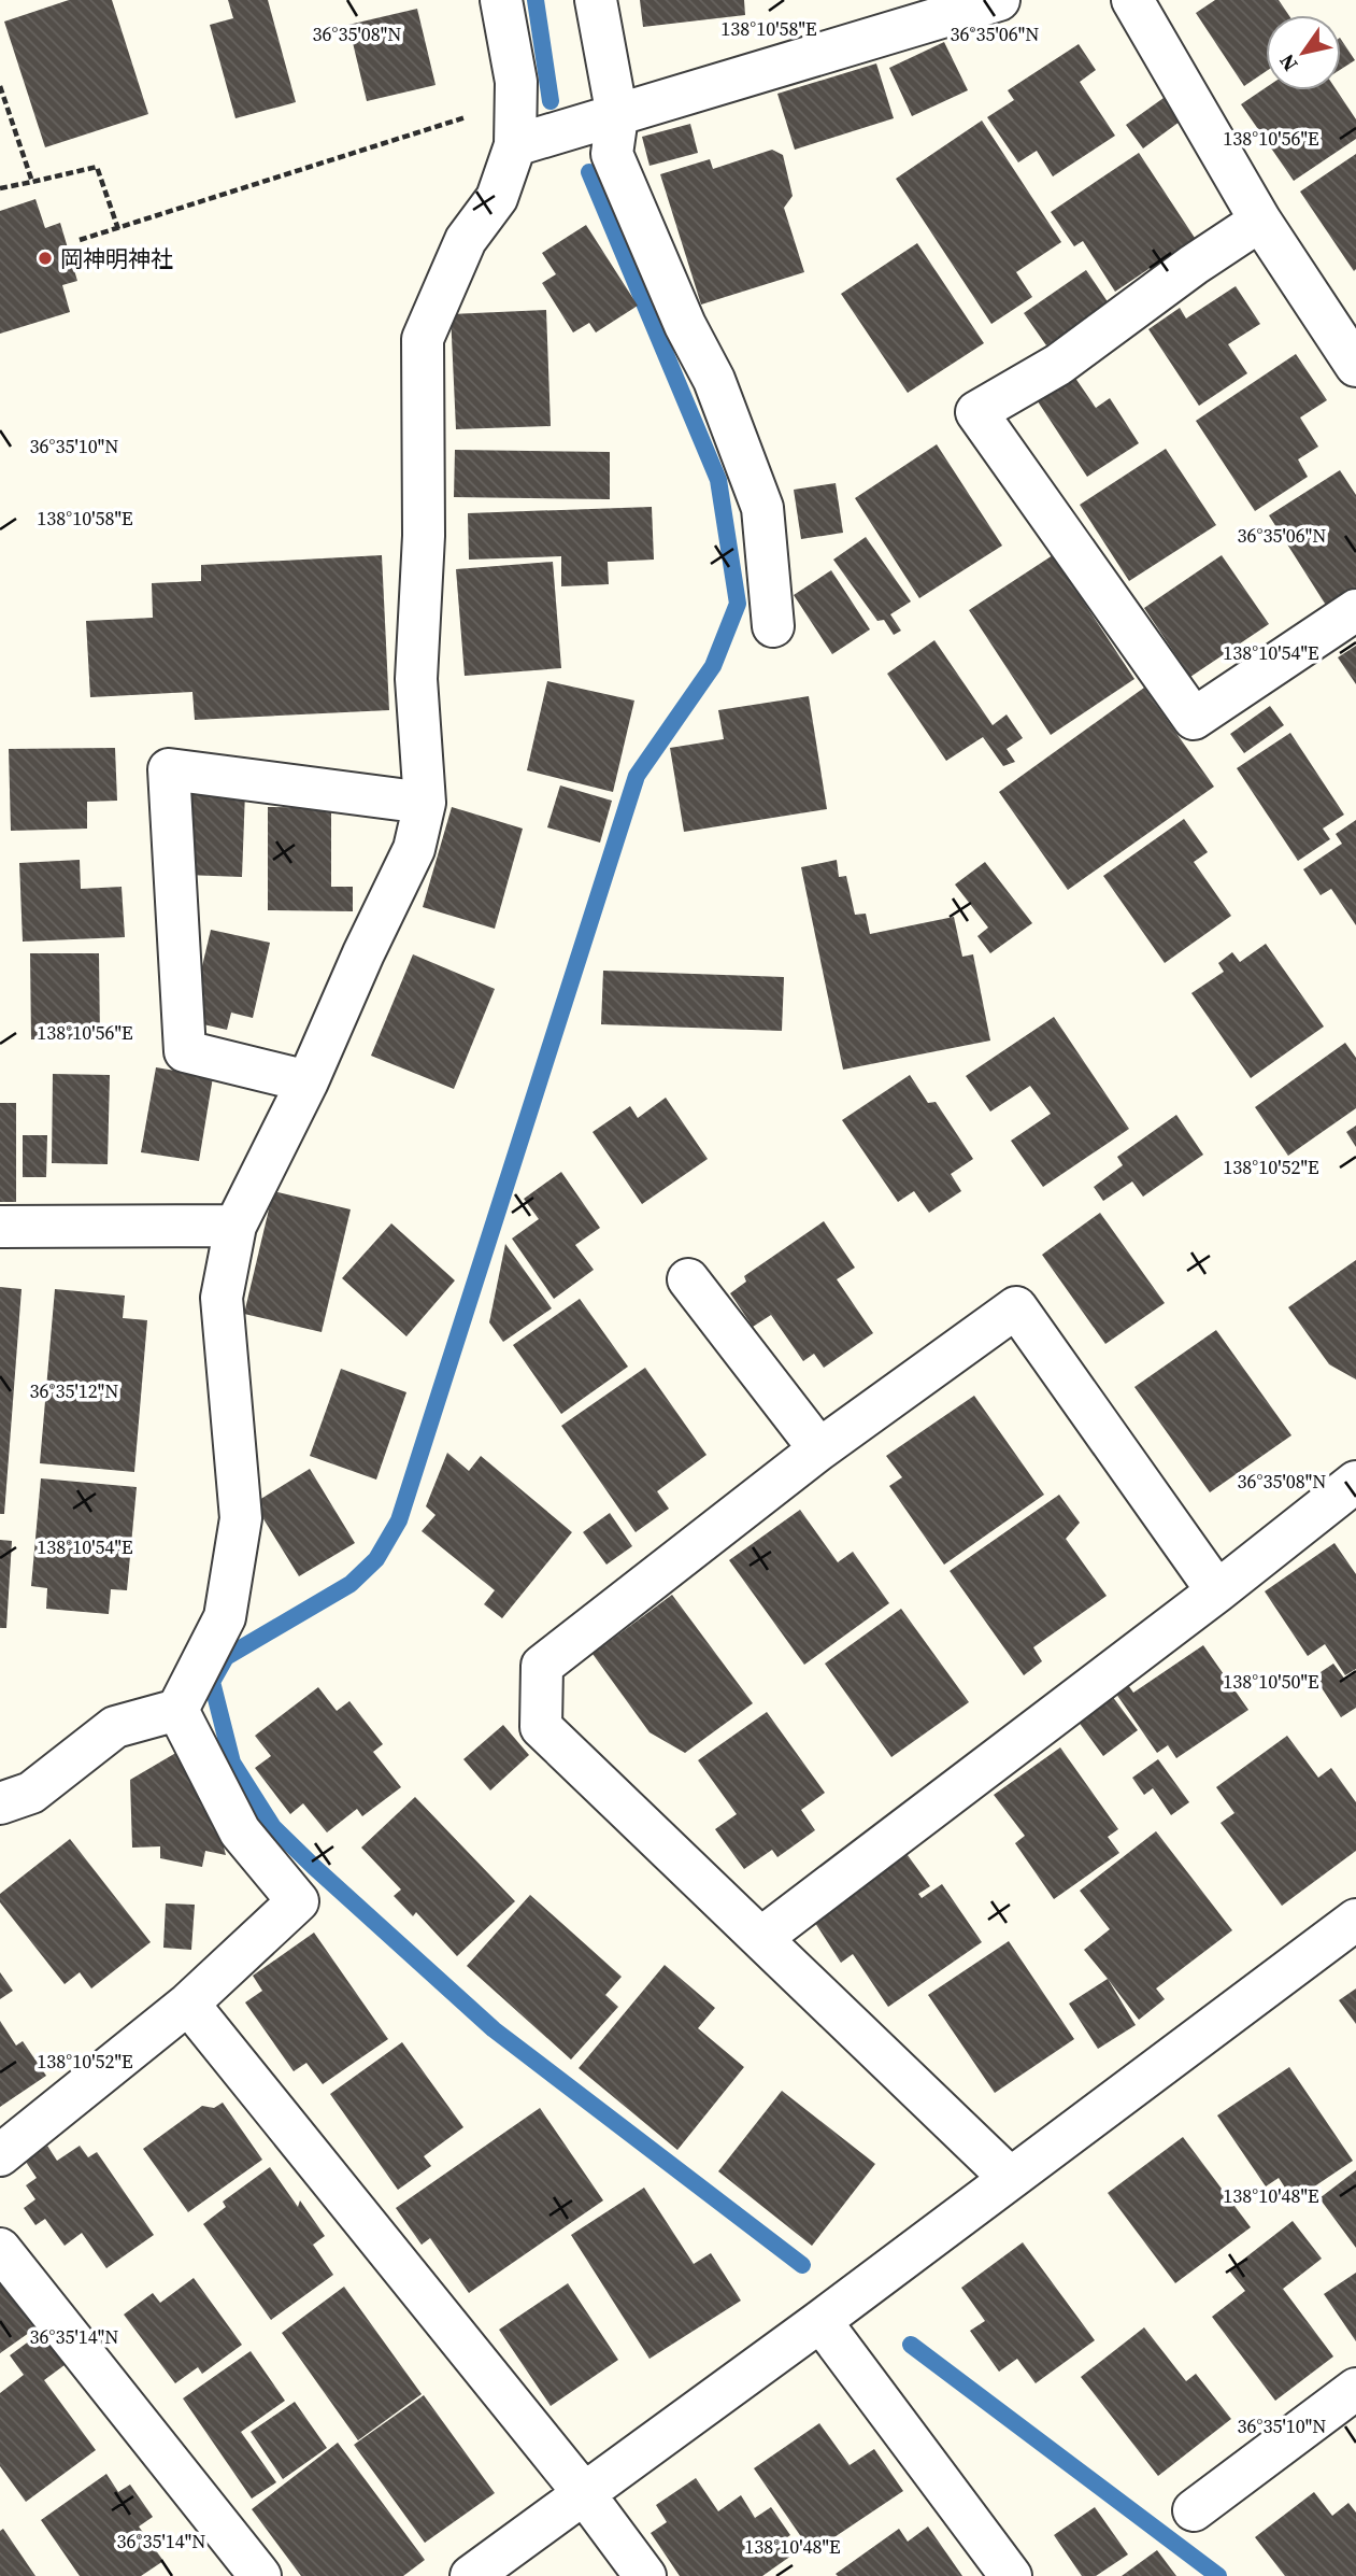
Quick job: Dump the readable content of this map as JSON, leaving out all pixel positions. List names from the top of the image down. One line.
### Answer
{"places":["岡神明神社"],"north":"bottom left","coordinates":["138°10'58\"E","36°35'08\"N","36°35'06\"N","138°10'56\"E","36°35'10\"N","138°10'54\"E","138°10'52\"E","36°35'12\"N","138°10'50\"E","138°10'48\"E","36°35'14\"N"]}
